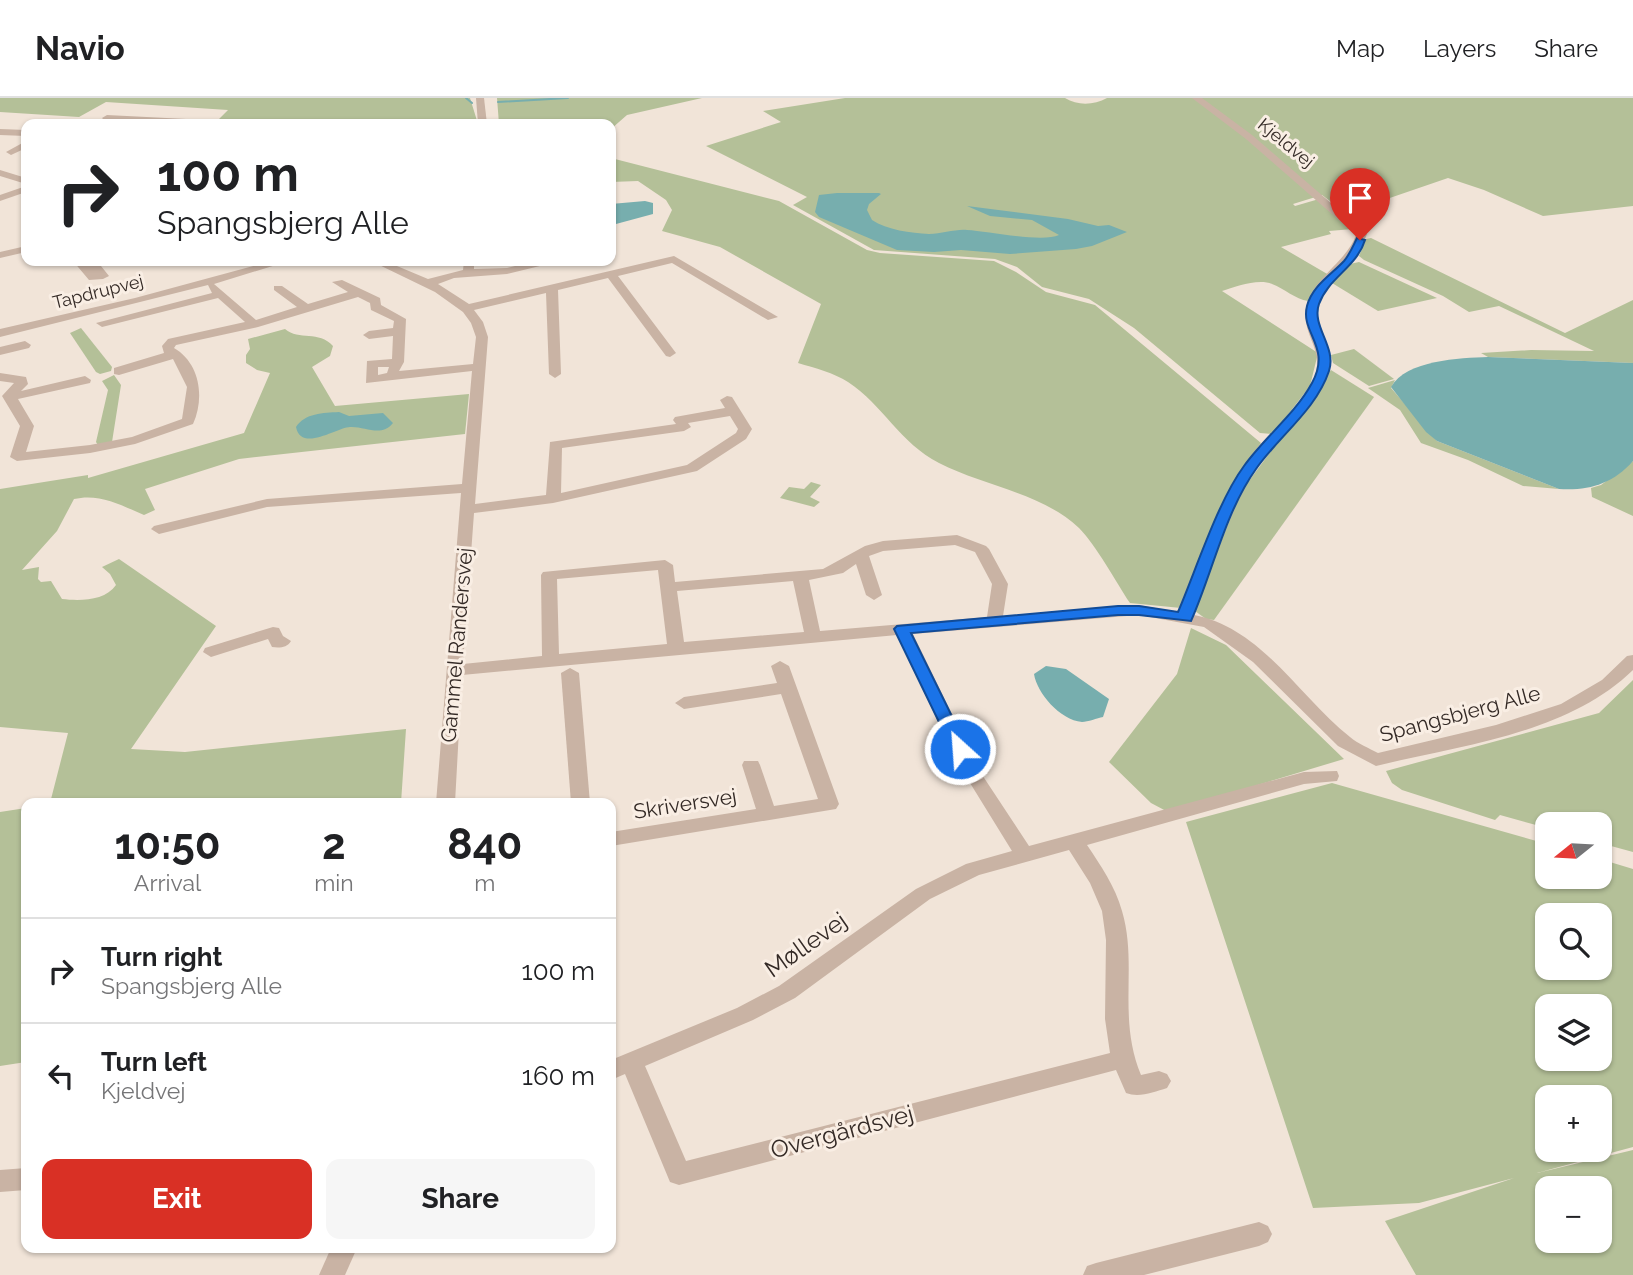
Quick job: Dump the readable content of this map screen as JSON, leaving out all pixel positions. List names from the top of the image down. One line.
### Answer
{"streets":{"street":["Kjeldvej","Tapdrupvej","Gammel Randersvej","Spangsbjerg Alle","Skriversvej","Møllevej","Overgårdsvej"]},"crossings":[["Kjeldvej","Spangsbjerg Alle"],["Gammel Randersvej","Spangsbjerg Alle"],["Møllevej","Overgårdsvej"]],"north":"left","page":{"header":"Navio","nav":["Map","Layers","Share"],"turn":["100 m","Spangsbjerg Alle"],"eta":["10:50","Arrival","2","min","840","m"],"map_buttons":["+","−"],"list":[{"name":"Turn right","note":"Spangsbjerg Alle","value":"100 m"},{"name":"Turn left","note":"Kjeldvej","value":"160 m"}],"buttons":["Exit","Share"]}}
